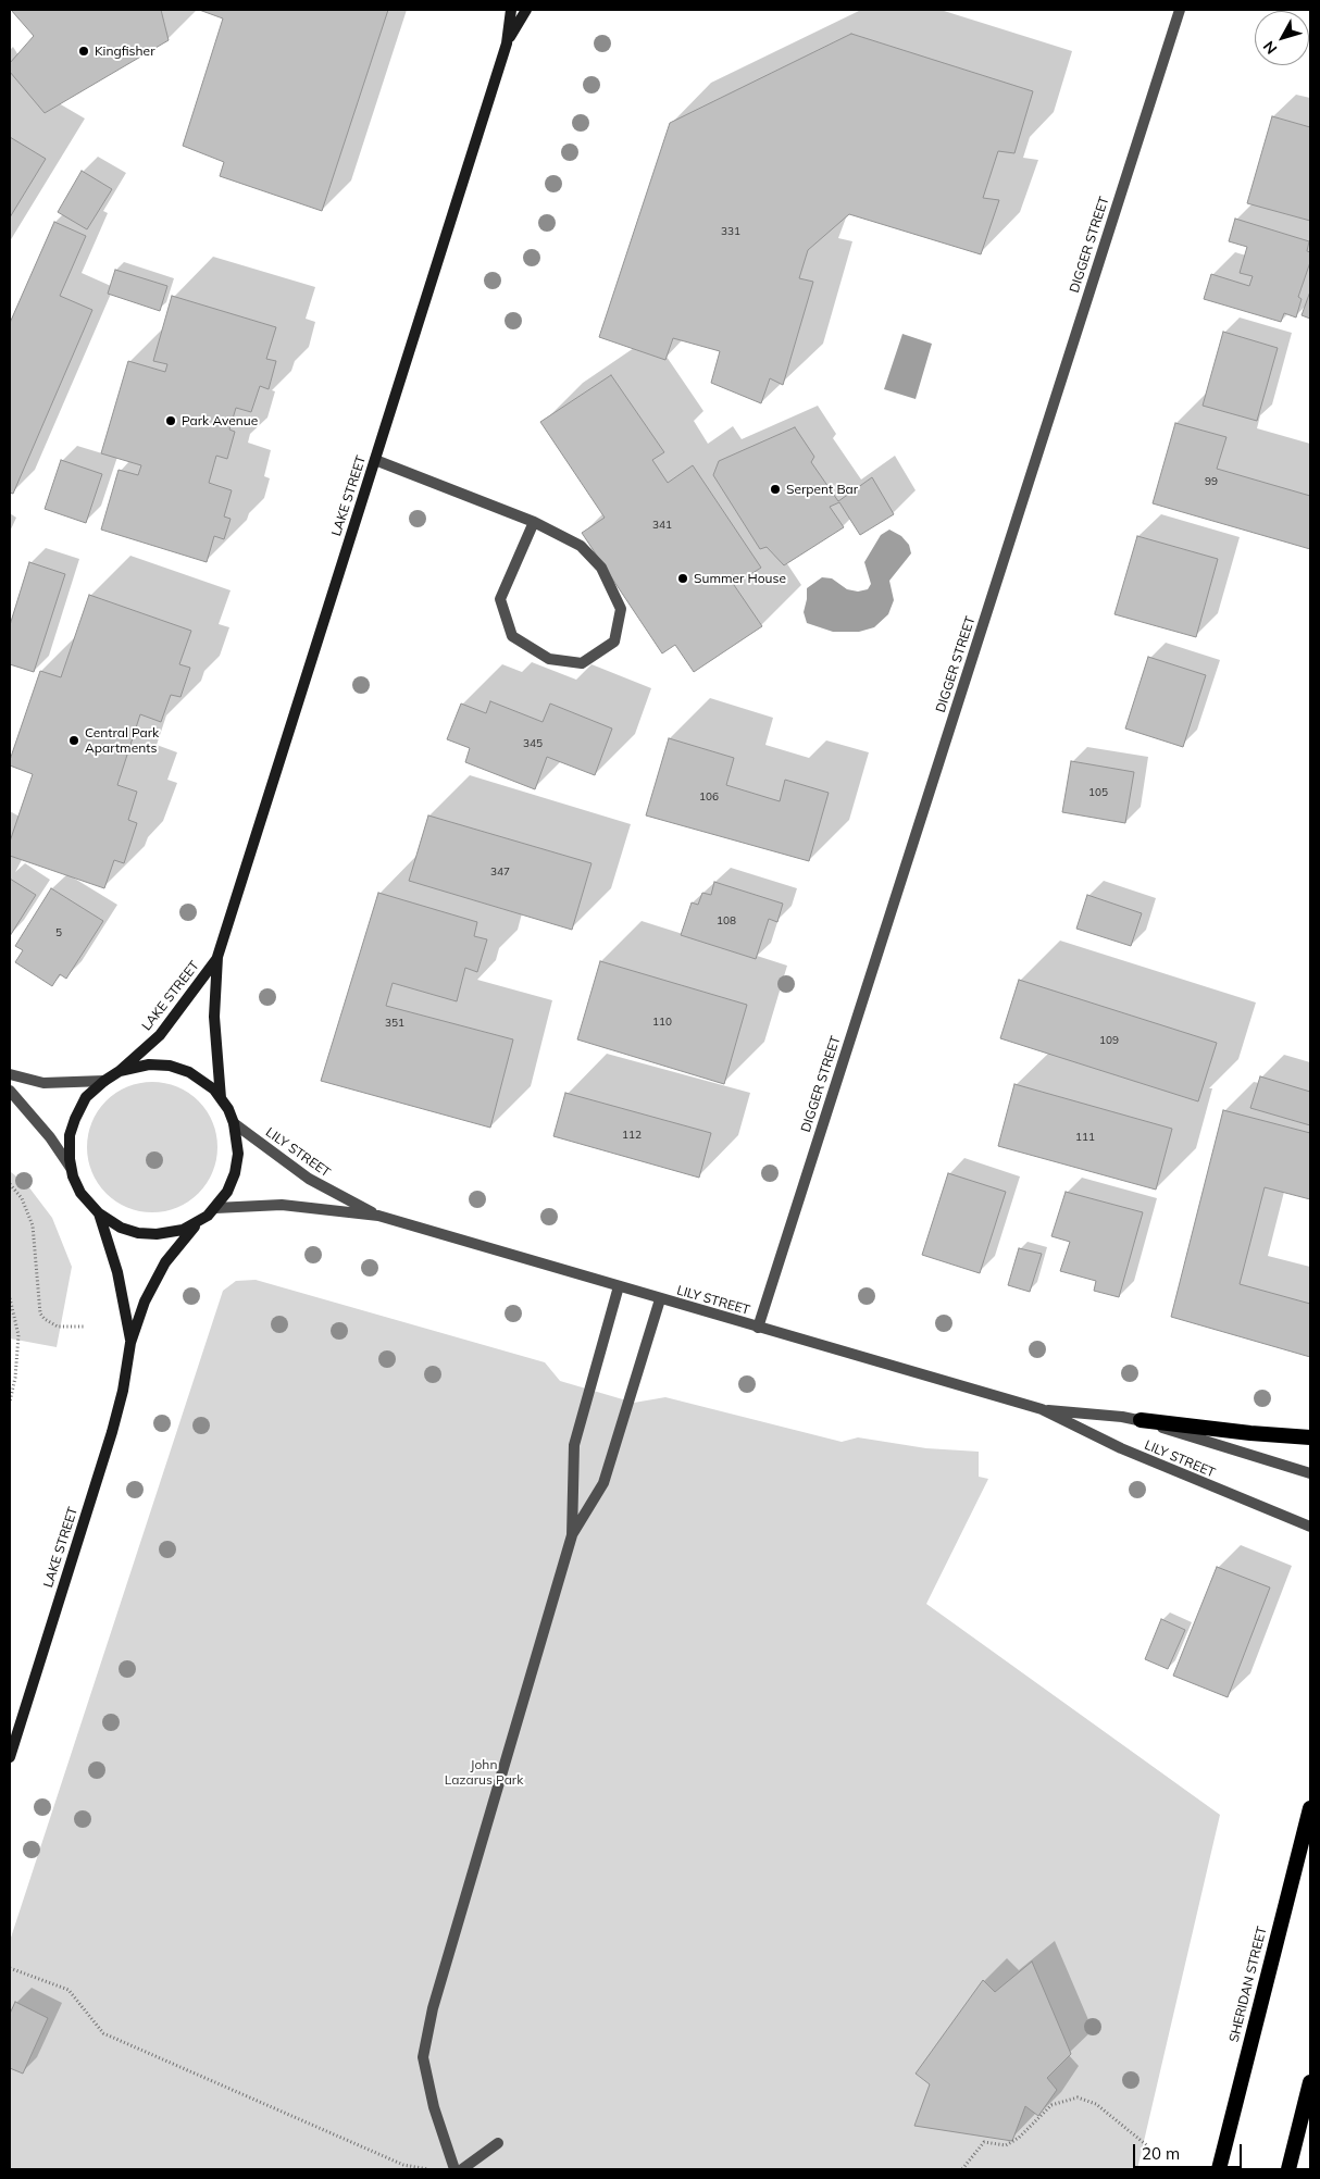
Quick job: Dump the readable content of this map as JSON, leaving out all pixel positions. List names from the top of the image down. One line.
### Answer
{"streets":{"highway":["SHERIDAN STREET"],"main road":["LAKE STREET"],"street":["DIGGER STREET","LILY STREET"]},"crossings":[["DIGGER STREET","LILY STREET"],["LAKE STREET","LILY STREET"]],"parks":["John Lazarus Park"],"places":["Kingfisher","Park Avenue","Serpent Bar","Summer House","Central Park Apartments"],"house_numbers":["331","99","341","345","105","106","347","108","5","110","351","109","112","111"],"scale_bar":"20 m","north":"bottom left"}
